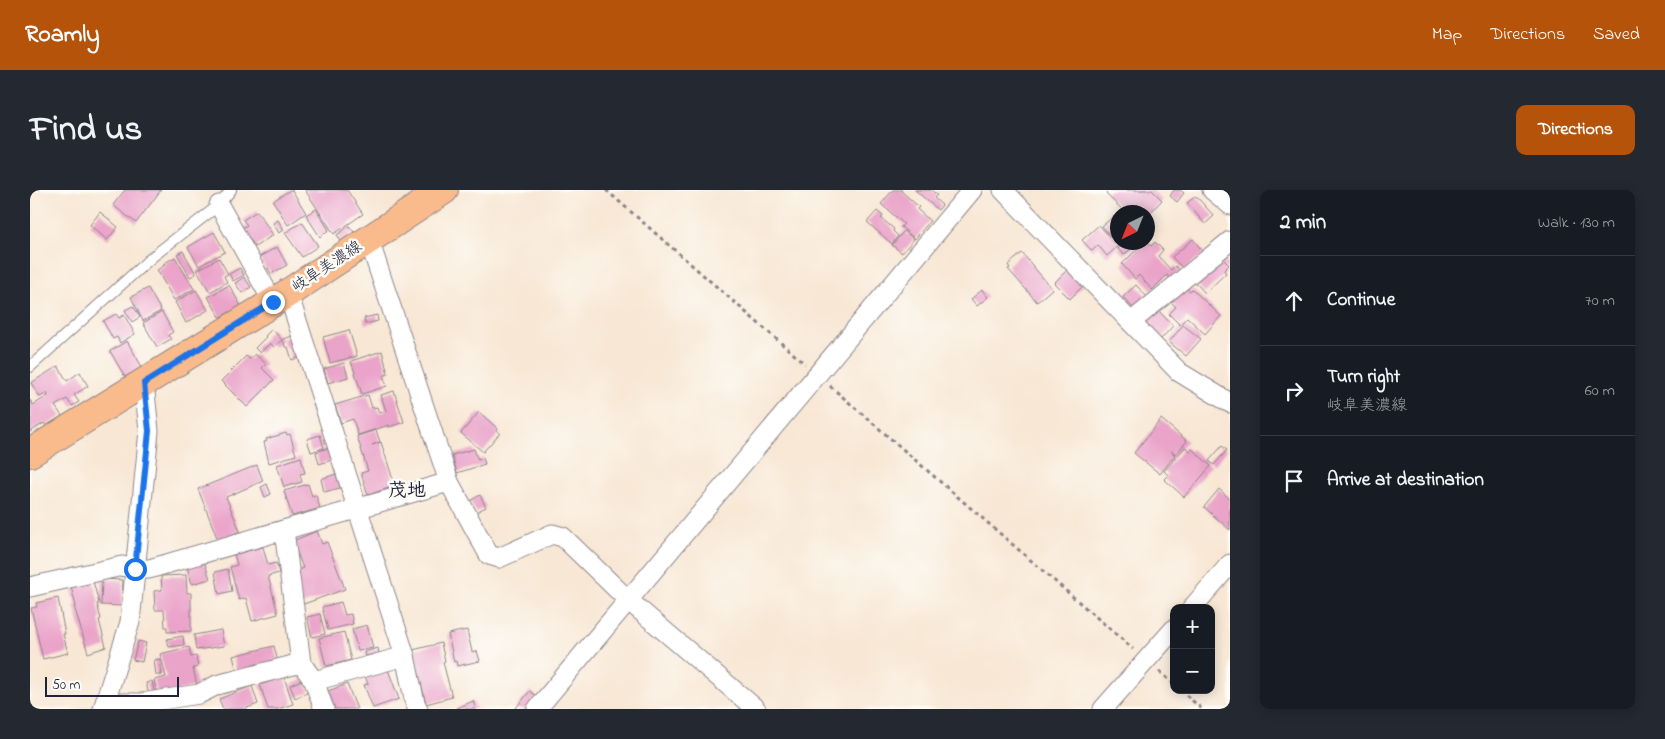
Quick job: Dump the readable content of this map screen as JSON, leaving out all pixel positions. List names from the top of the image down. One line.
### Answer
{"streets":{"main road":["岐阜美濃線"]},"districts":["茂地"],"scale_bar":"50 m","north":"bottom left","page":{"header":"Roamly","nav":["Map","Directions","Saved"],"title":"Find us","buttons":"Directions","heading":["2 min","Walk · 130 m"],"list":[["Continue","70 m"],["Turn right","岐阜美濃線","60 m"],"Arrive at destination"],"map_buttons":["+","−"],"scale":"50 m"}}
